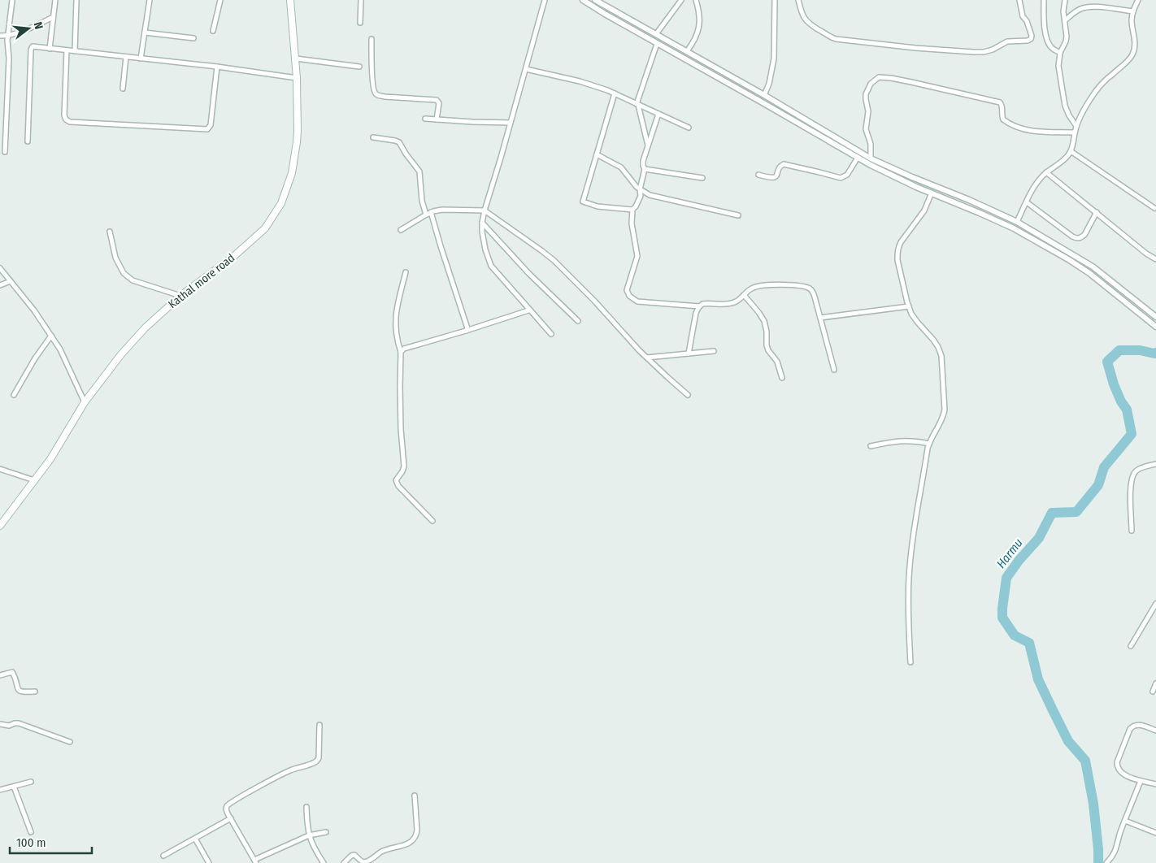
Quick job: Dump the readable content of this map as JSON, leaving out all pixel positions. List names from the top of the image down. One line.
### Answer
{"streets":{"main road":["Kathal more road"]},"water":["Harmu"],"scale_bar":"100 m","north":"right"}
